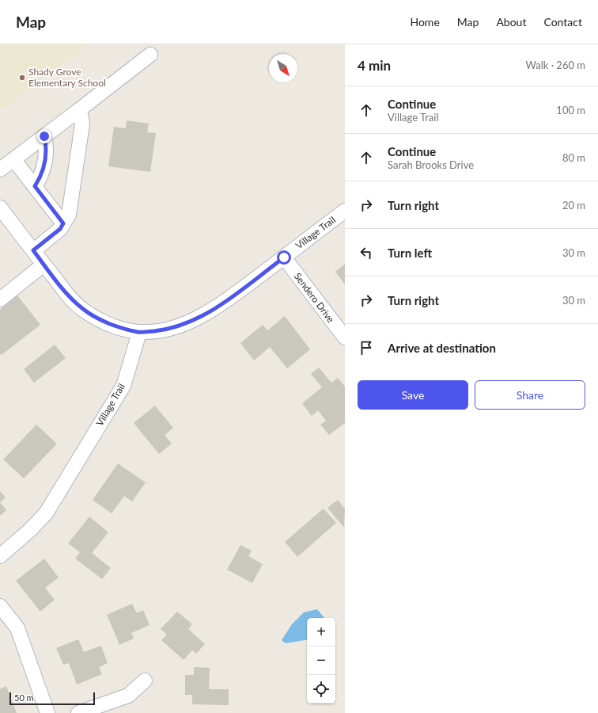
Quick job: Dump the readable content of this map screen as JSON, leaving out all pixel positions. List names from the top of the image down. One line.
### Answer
{"streets":{"street":["Village Trail","Sendero Drive"]},"crossings":[["Village Trail","Sendero Drive"]],"places":["Shady Grove Elementary School"],"scale_bar":"50 m","north":"bottom right","page":{"header":"Map","nav":["Home","Map","About","Contact"],"heading":["4 min","Walk · 260 m"],"list":[["Continue","Village Trail","100 m"],["Continue","Sarah Brooks Drive","80 m"],["Turn right","20 m"],["Turn left","30 m"],["Turn right","30 m"],"Arrive at destination"],"buttons":["Save","Share"],"map_buttons":["+","−"],"scale":"50 m"}}
